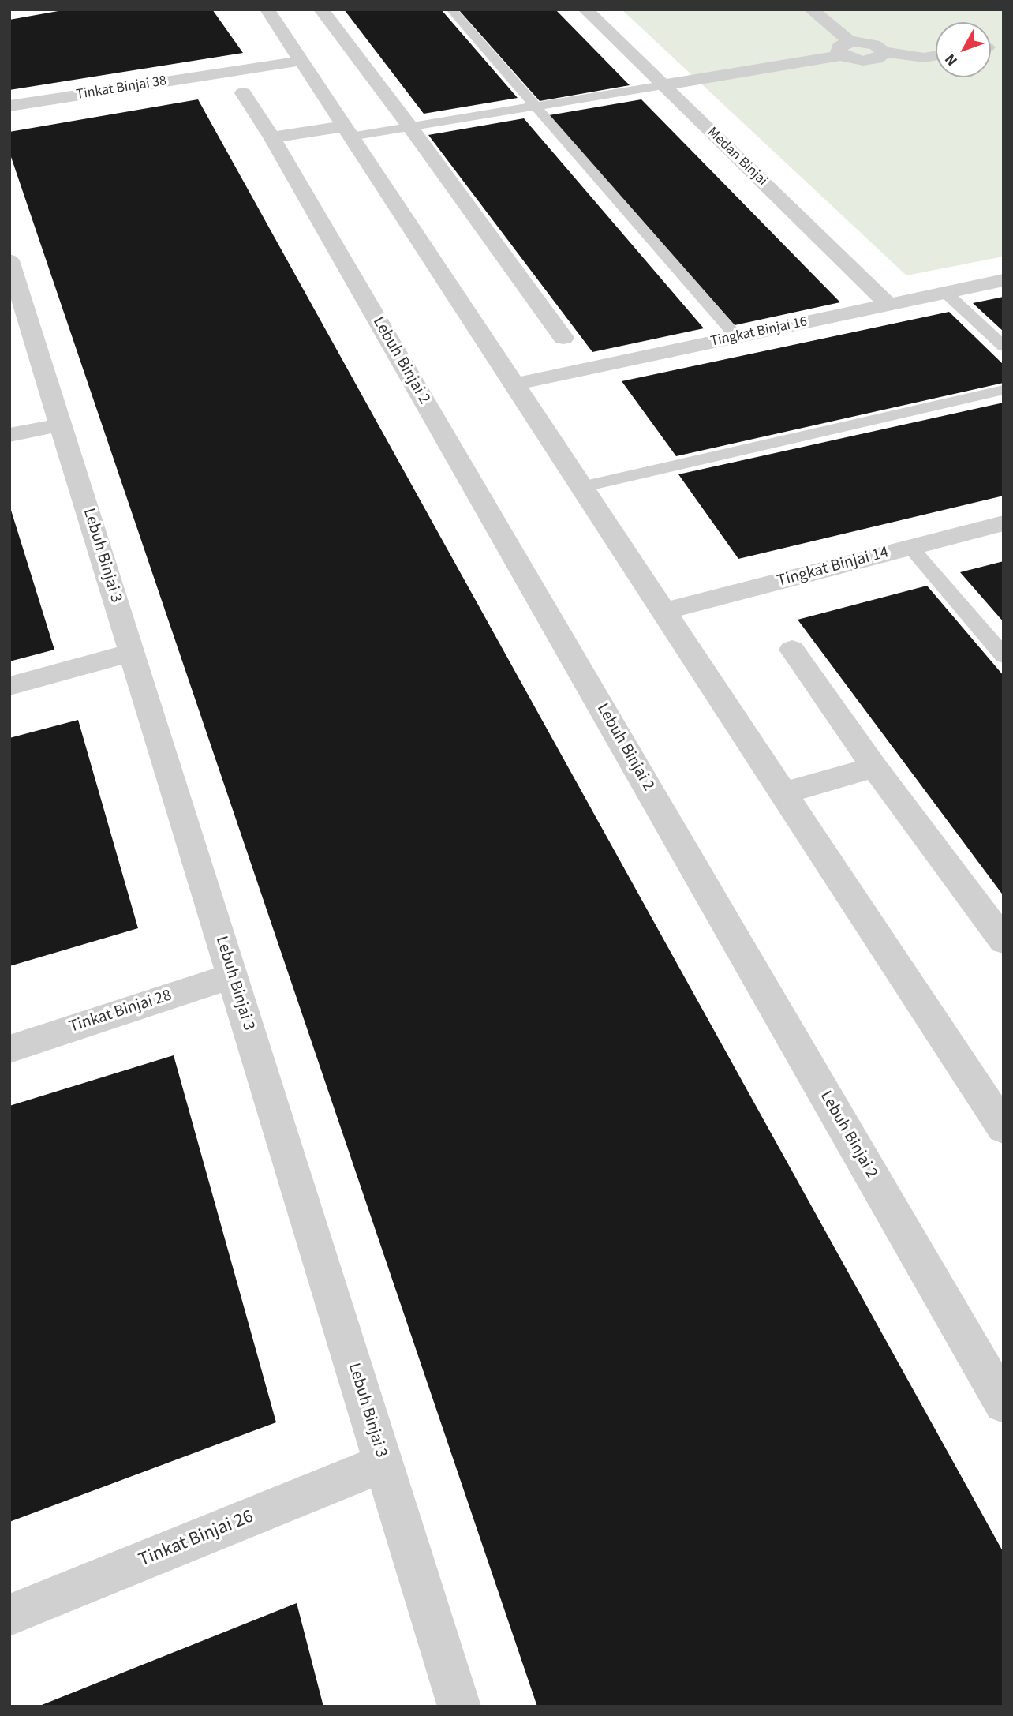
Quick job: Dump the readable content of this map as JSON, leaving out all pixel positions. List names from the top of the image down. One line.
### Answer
{"streets":{"street":["Tinkat Binjai 38","Medan Binjai","Tingkat Binjai 16","Lebuh Binjai 2","Lebuh Binjai 3","Tingkat Binjai 14","Tinkat Binjai 28","Tinkat Binjai 26"]},"crossings":[["Tinkat Binjai 38","Lebuh Binjai 2"],["Medan Binjai","Tingkat Binjai 16"],["Lebuh Binjai 3","Tinkat Binjai 28"],["Lebuh Binjai 3","Tinkat Binjai 26"]],"north":"bottom left"}
